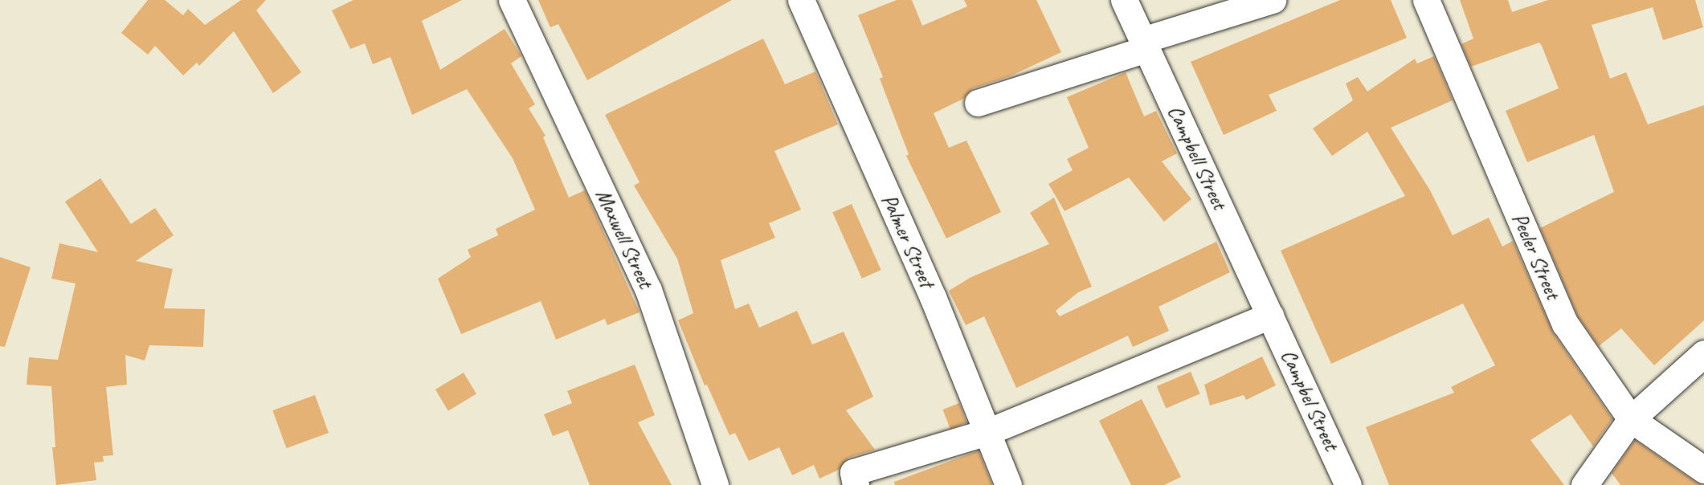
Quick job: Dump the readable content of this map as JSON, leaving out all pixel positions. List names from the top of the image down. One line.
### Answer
{"streets":{"street":["Campbell Street","Maxwell Street","Palmer Street","Peeler Street","Campbel Street"]},"crossings":[["Campbell Street","Campbel Street"]]}
